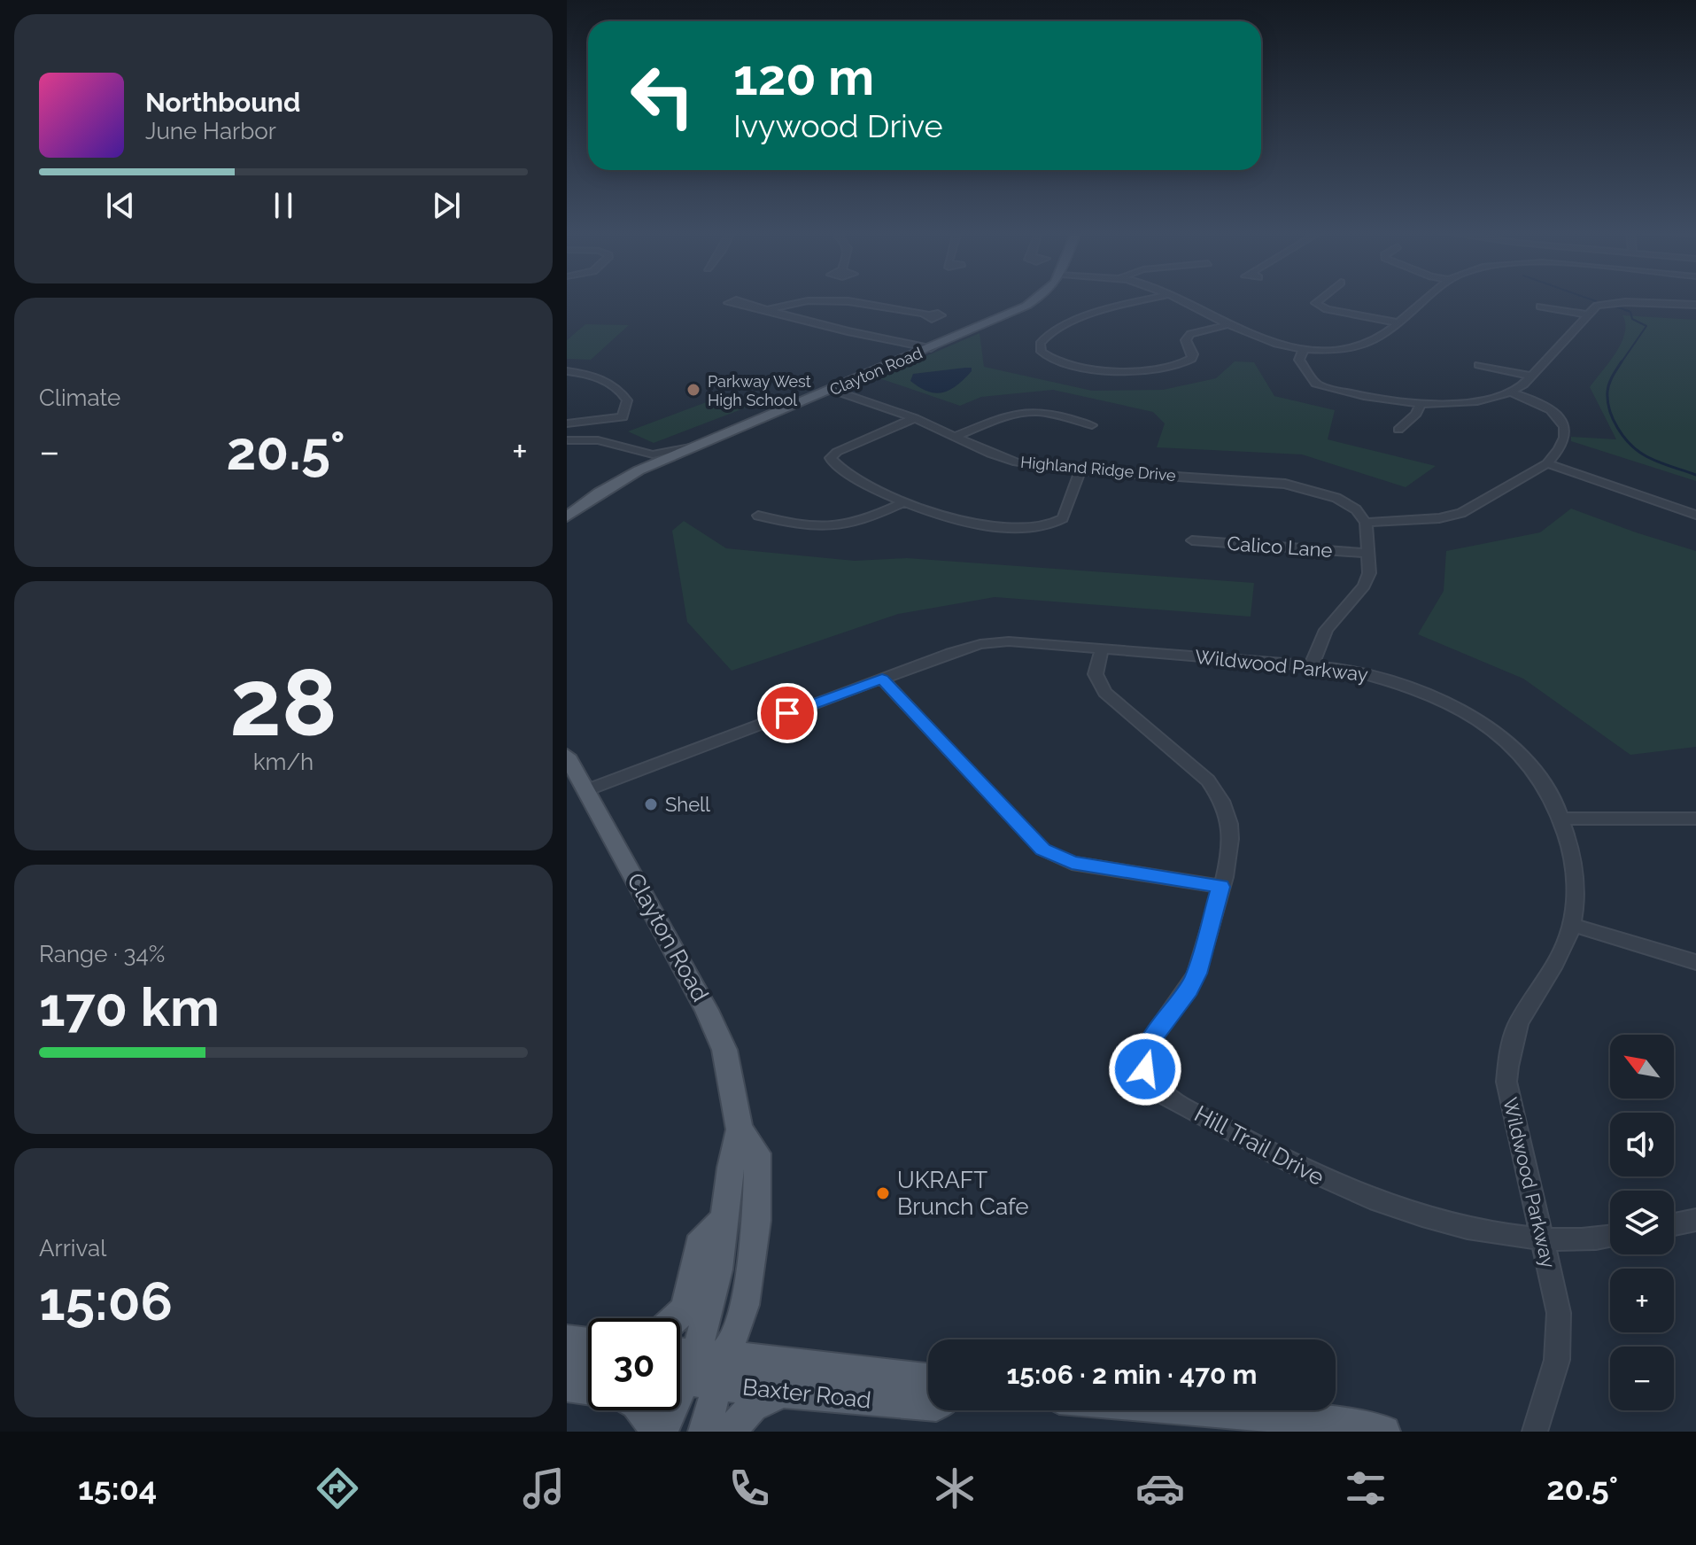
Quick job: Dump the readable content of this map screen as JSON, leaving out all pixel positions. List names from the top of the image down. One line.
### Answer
{"streets":{"main road":["Clayton Road","Baxter Road"],"street":["Highland Ridge Drive","Calico Lane","Wildwood Parkway","Hill Trail Drive"]},"crossings":[["Clayton Road","Highland Ridge Drive"],["Clayton Road","Wildwood Parkway"],["Clayton Road","Baxter Road"],["Wildwood Parkway","Hill Trail Drive"]],"places":["Parkway West High School","Shell","UKRAFT Brunch Cafe"],"north":"top left","page":{"turn":["120 m","Ivywood Drive"],"song":["Northbound","June Harbor"],"tile":["Climate",["28","km/h"],["Range · 34%","170 km"],["Arrival","15:06"]],"heat":["−","20.5°","+"],"map_buttons":["+","−"],"limit":"30","trip":"15:06 · 2 min · 470 m","tabs":["15:04","20.5°"]}}
